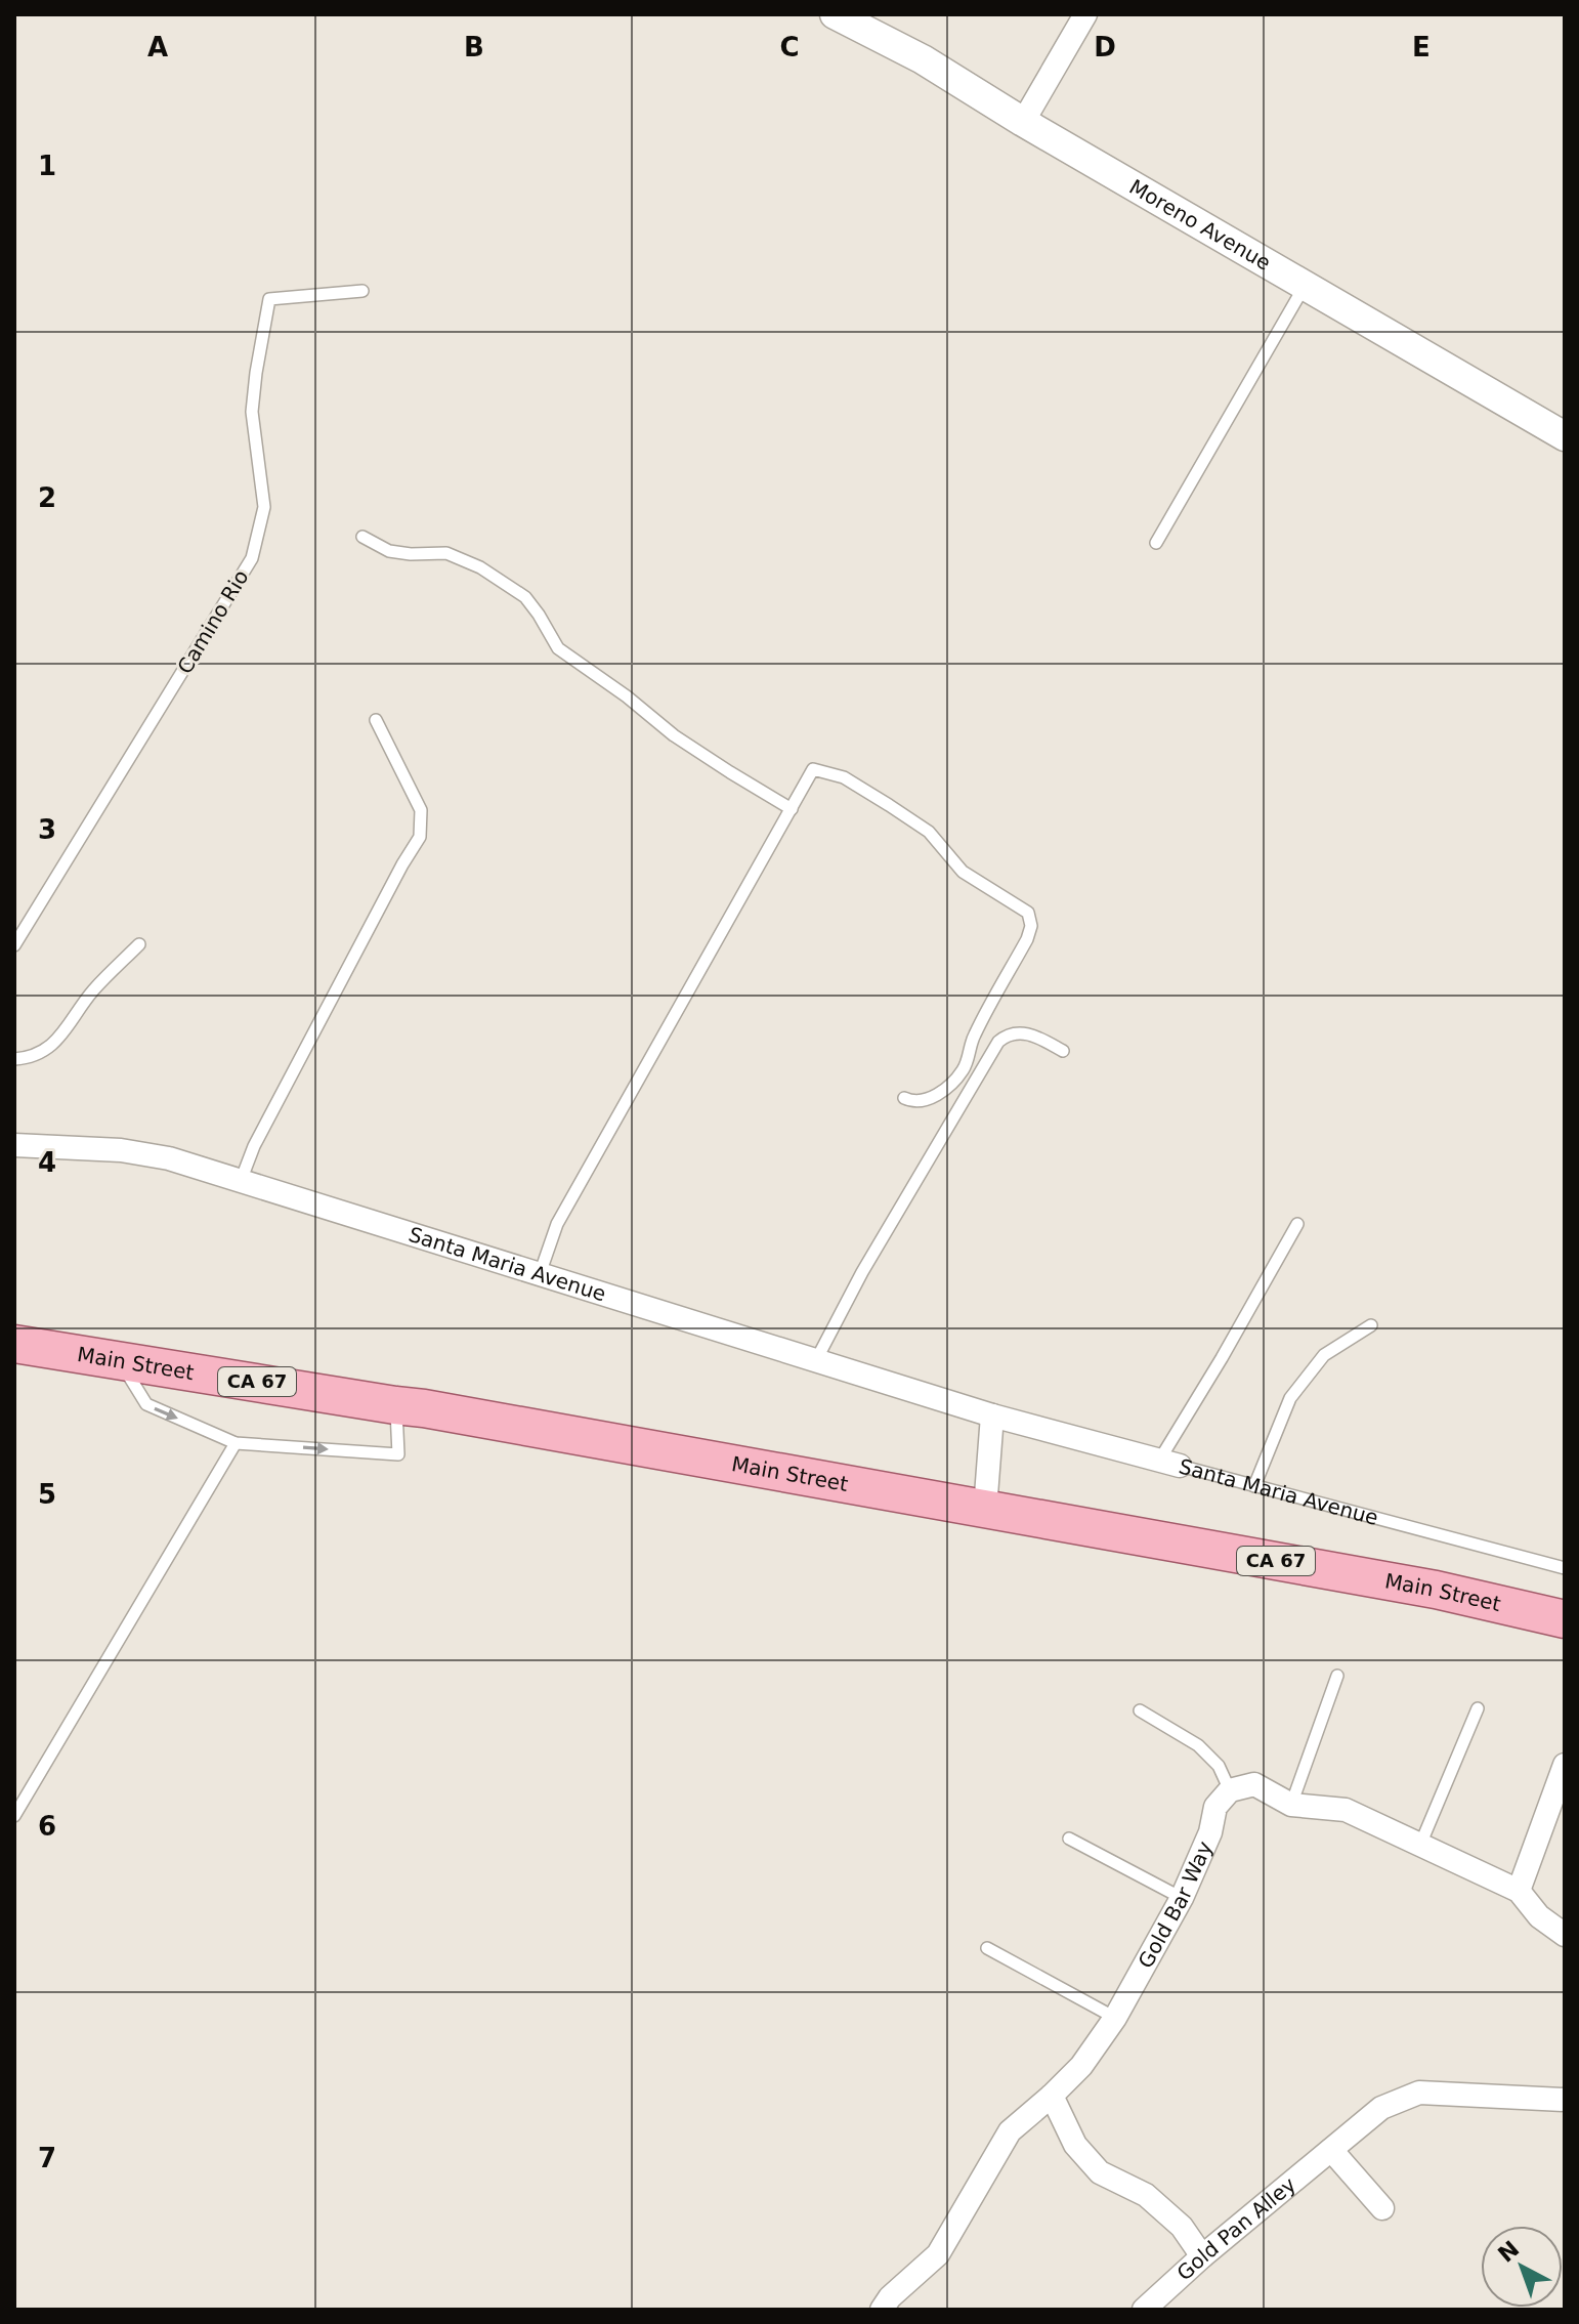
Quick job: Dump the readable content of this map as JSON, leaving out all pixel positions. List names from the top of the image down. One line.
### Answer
{"streets":{"main road":["Main Street","CA 67"],"street":["Moreno Avenue","Santa Maria Avenue","Gold Bar Way","Gold Pan Alley"],"lane":["Camino Rio"]},"north":"top left","grid":{"columns":["A","B","C","D","E"],"rows":["1","2","3","4","5","6","7"]}}
